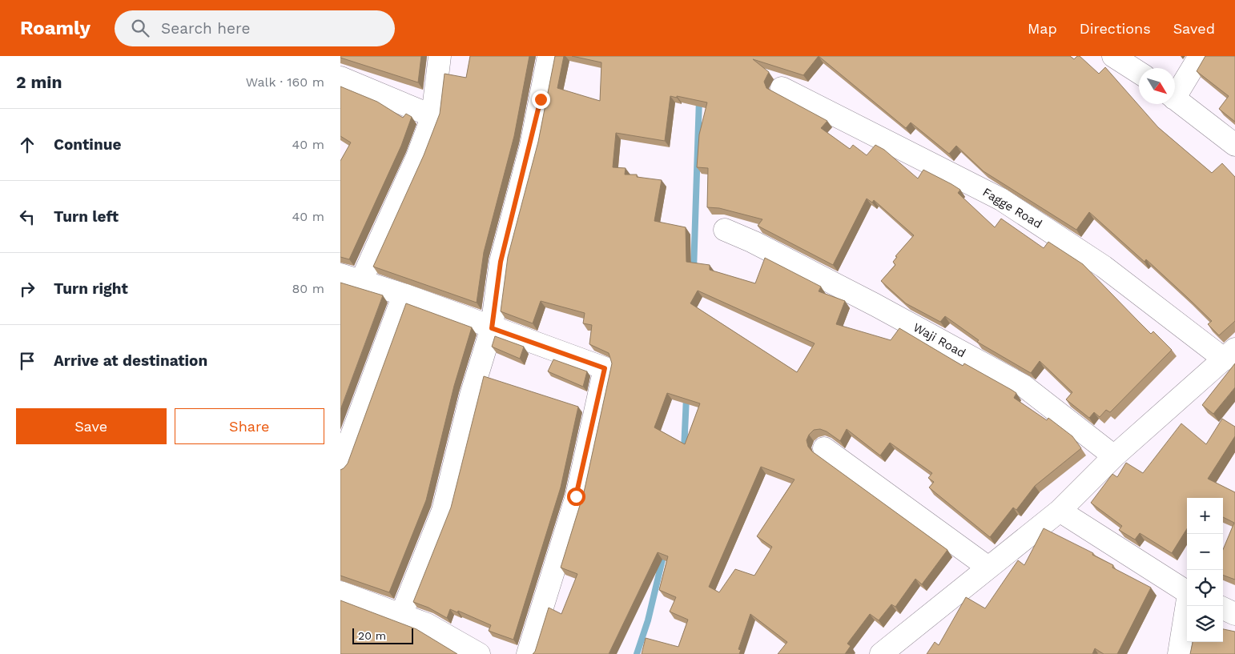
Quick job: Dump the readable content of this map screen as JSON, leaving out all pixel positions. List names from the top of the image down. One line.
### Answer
{"streets":{"street":["Fagge Road","Waji Road"]},"scale_bar":"20 m","north":"bottom right","page":{"header":"Roamly","search":"Search here","nav":["Map","Directions","Saved"],"heading":["2 min","Walk · 160 m"],"list":[["Continue","40 m"],["Turn left","40 m"],["Turn right","80 m"],"Arrive at destination"],"buttons":["Save","Share"],"map_buttons":["+","−"],"scale":"20 m"}}
